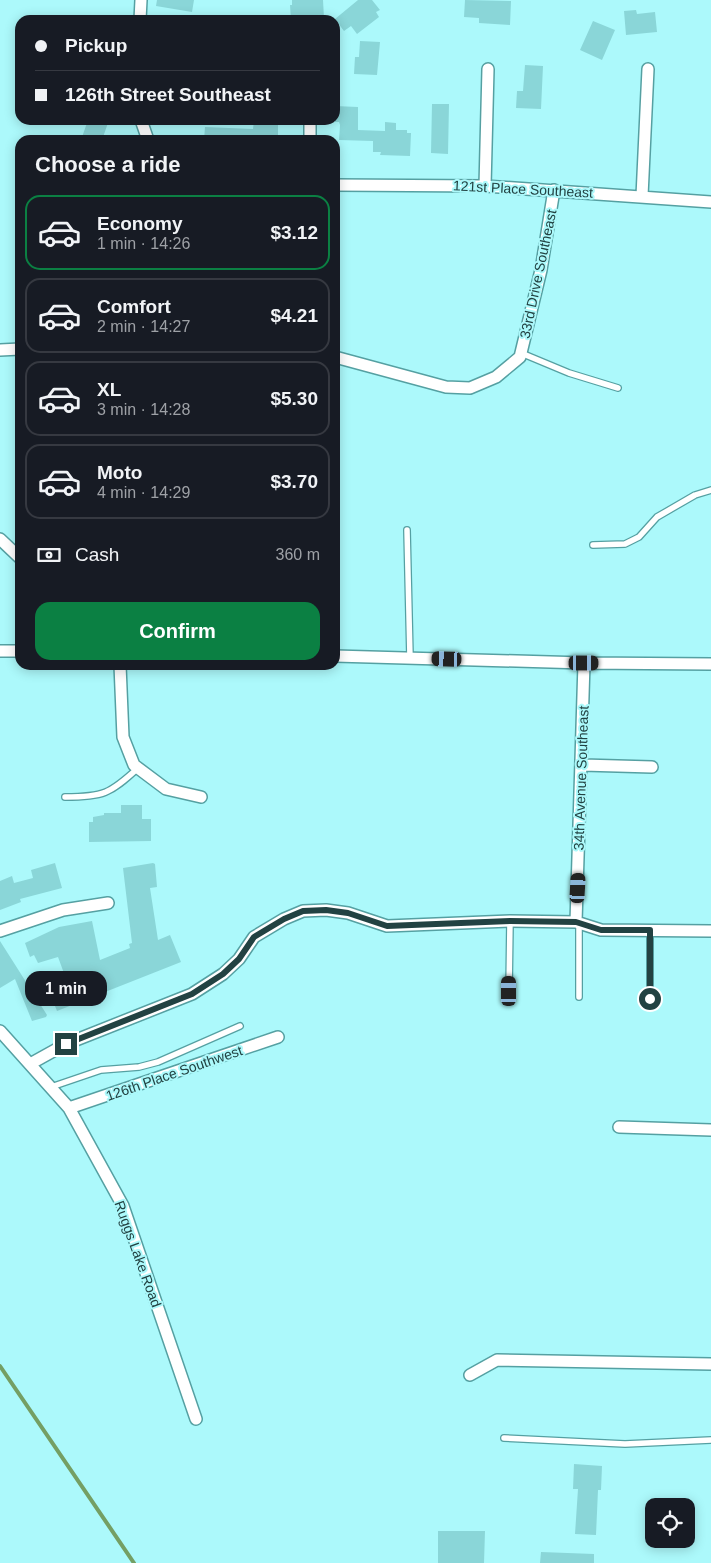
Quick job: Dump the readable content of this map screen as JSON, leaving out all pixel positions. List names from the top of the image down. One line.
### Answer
{"streets":{"street":["121st Place Southeast","33rd Drive Southeast","34th Avenue Southeast","126th Place Southwest","Ruggs Lake Road"]},"crossings":[["121st Place Southeast","33rd Drive Southeast"],["126th Place Southwest","Ruggs Lake Road"]],"page":{"banner":["Pickup","126th Street Southeast"],"heading":"Choose a ride","list":[{"name":"Economy","note":"1 min · 14:26","value":"$3.12"},{"name":"Comfort","note":"2 min · 14:27","value":"$4.21"},{"name":"XL","note":"3 min · 14:28","value":"$5.30"},{"name":"Moto","note":"4 min · 14:29","value":"$3.70"}],"pay":["Cash","360 m"],"buttons":"Confirm","bubble":"1 min"}}
